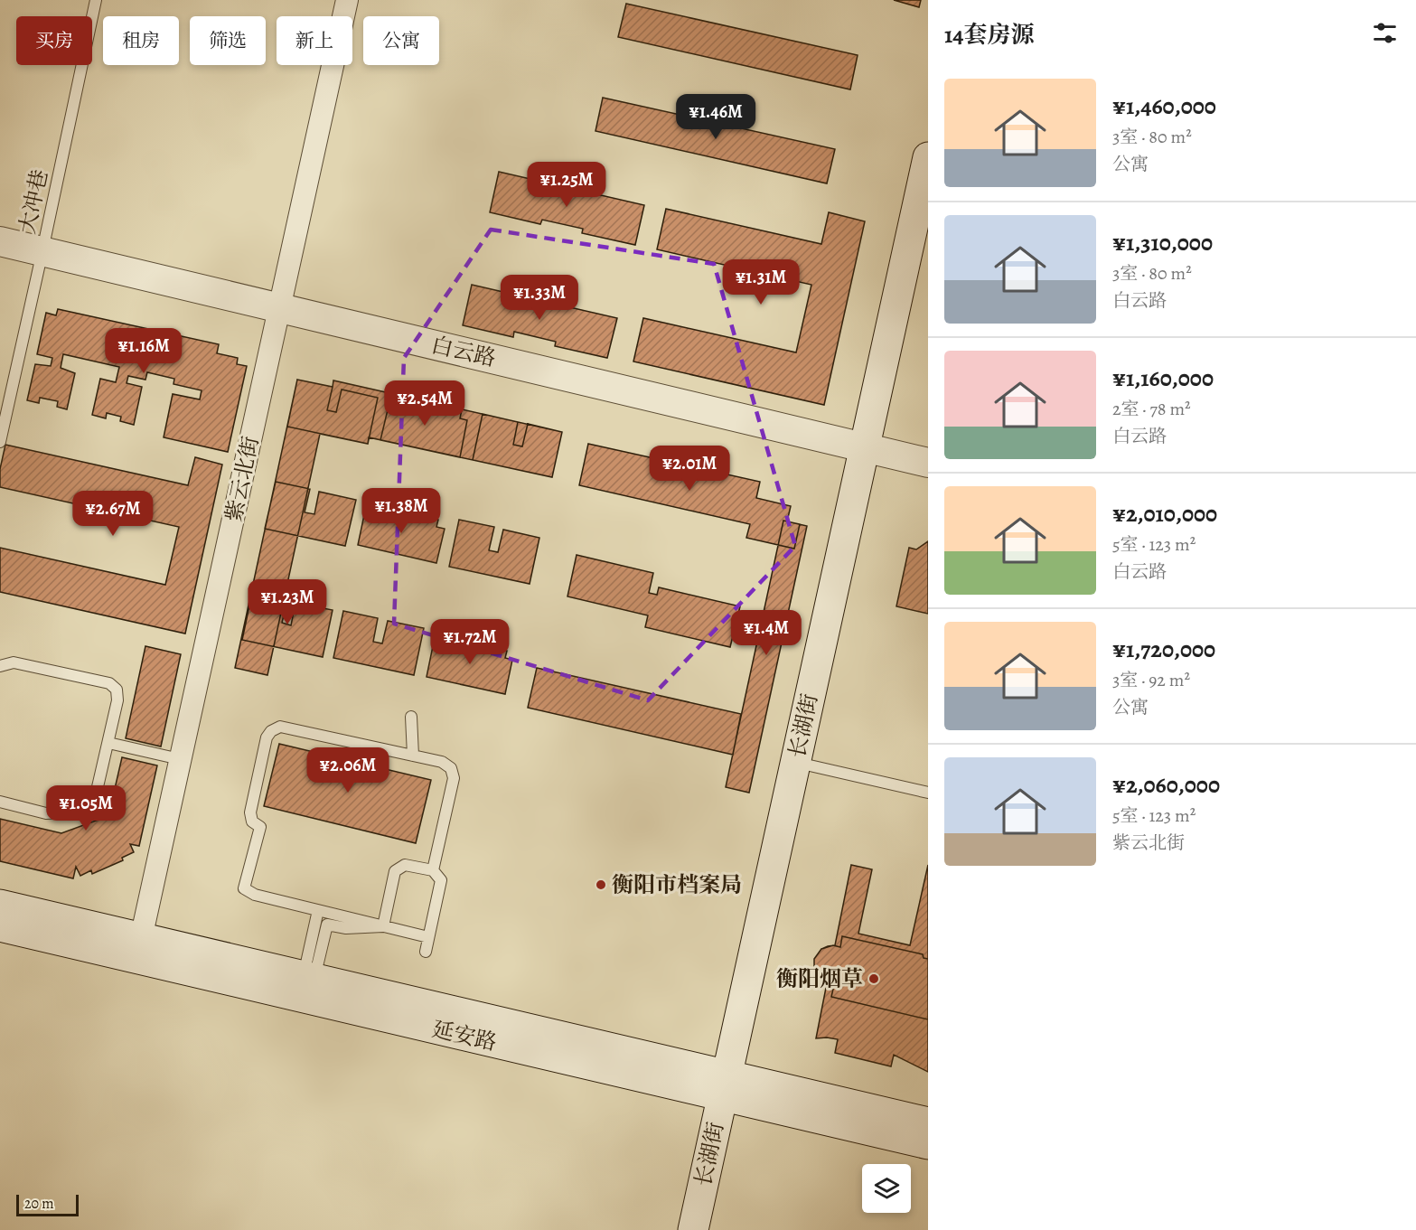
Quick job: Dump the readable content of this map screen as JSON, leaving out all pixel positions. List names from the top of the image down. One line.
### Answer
{"streets":{"main road":["长湖街","延安路"],"street":["白云路","紫云北街"],"lane":["大冲巷"]},"crossings":[["大冲巷","白云路"],["白云路","紫云北街"],["白云路","长湖街"],["紫云北街","延安路"],["长湖街","延安路"]],"places":["衡阳市档案局","衡阳烟草"],"scale_bar":"20 m","page":{"heading":"14套房源","chip":["买房","租房","筛选","新上","公寓"],"list":[{"name":"¥1,460,000","note":"3室 · 80 m² · 公寓"},{"name":"¥1,310,000","note":"3室 · 80 m² · 白云路"},{"name":"¥1,160,000","note":"2室 · 78 m² · 白云路"},{"name":"¥2,010,000","note":"5室 · 123 m² · 白云路"},{"name":"¥1,720,000","note":"3室 · 92 m² · 公寓"},{"name":"¥2,060,000","note":"5室 · 123 m² · 紫云北街"}],"price":["¥1.46M","¥1.25M","¥1.31M","¥1.33M","¥1.16M","¥2.54M","¥2.01M","¥1.38M","¥2.67M","¥1.23M","¥1.4M","¥1.72M","¥2.06M","¥1.05M"],"scale":"20 m"}}
